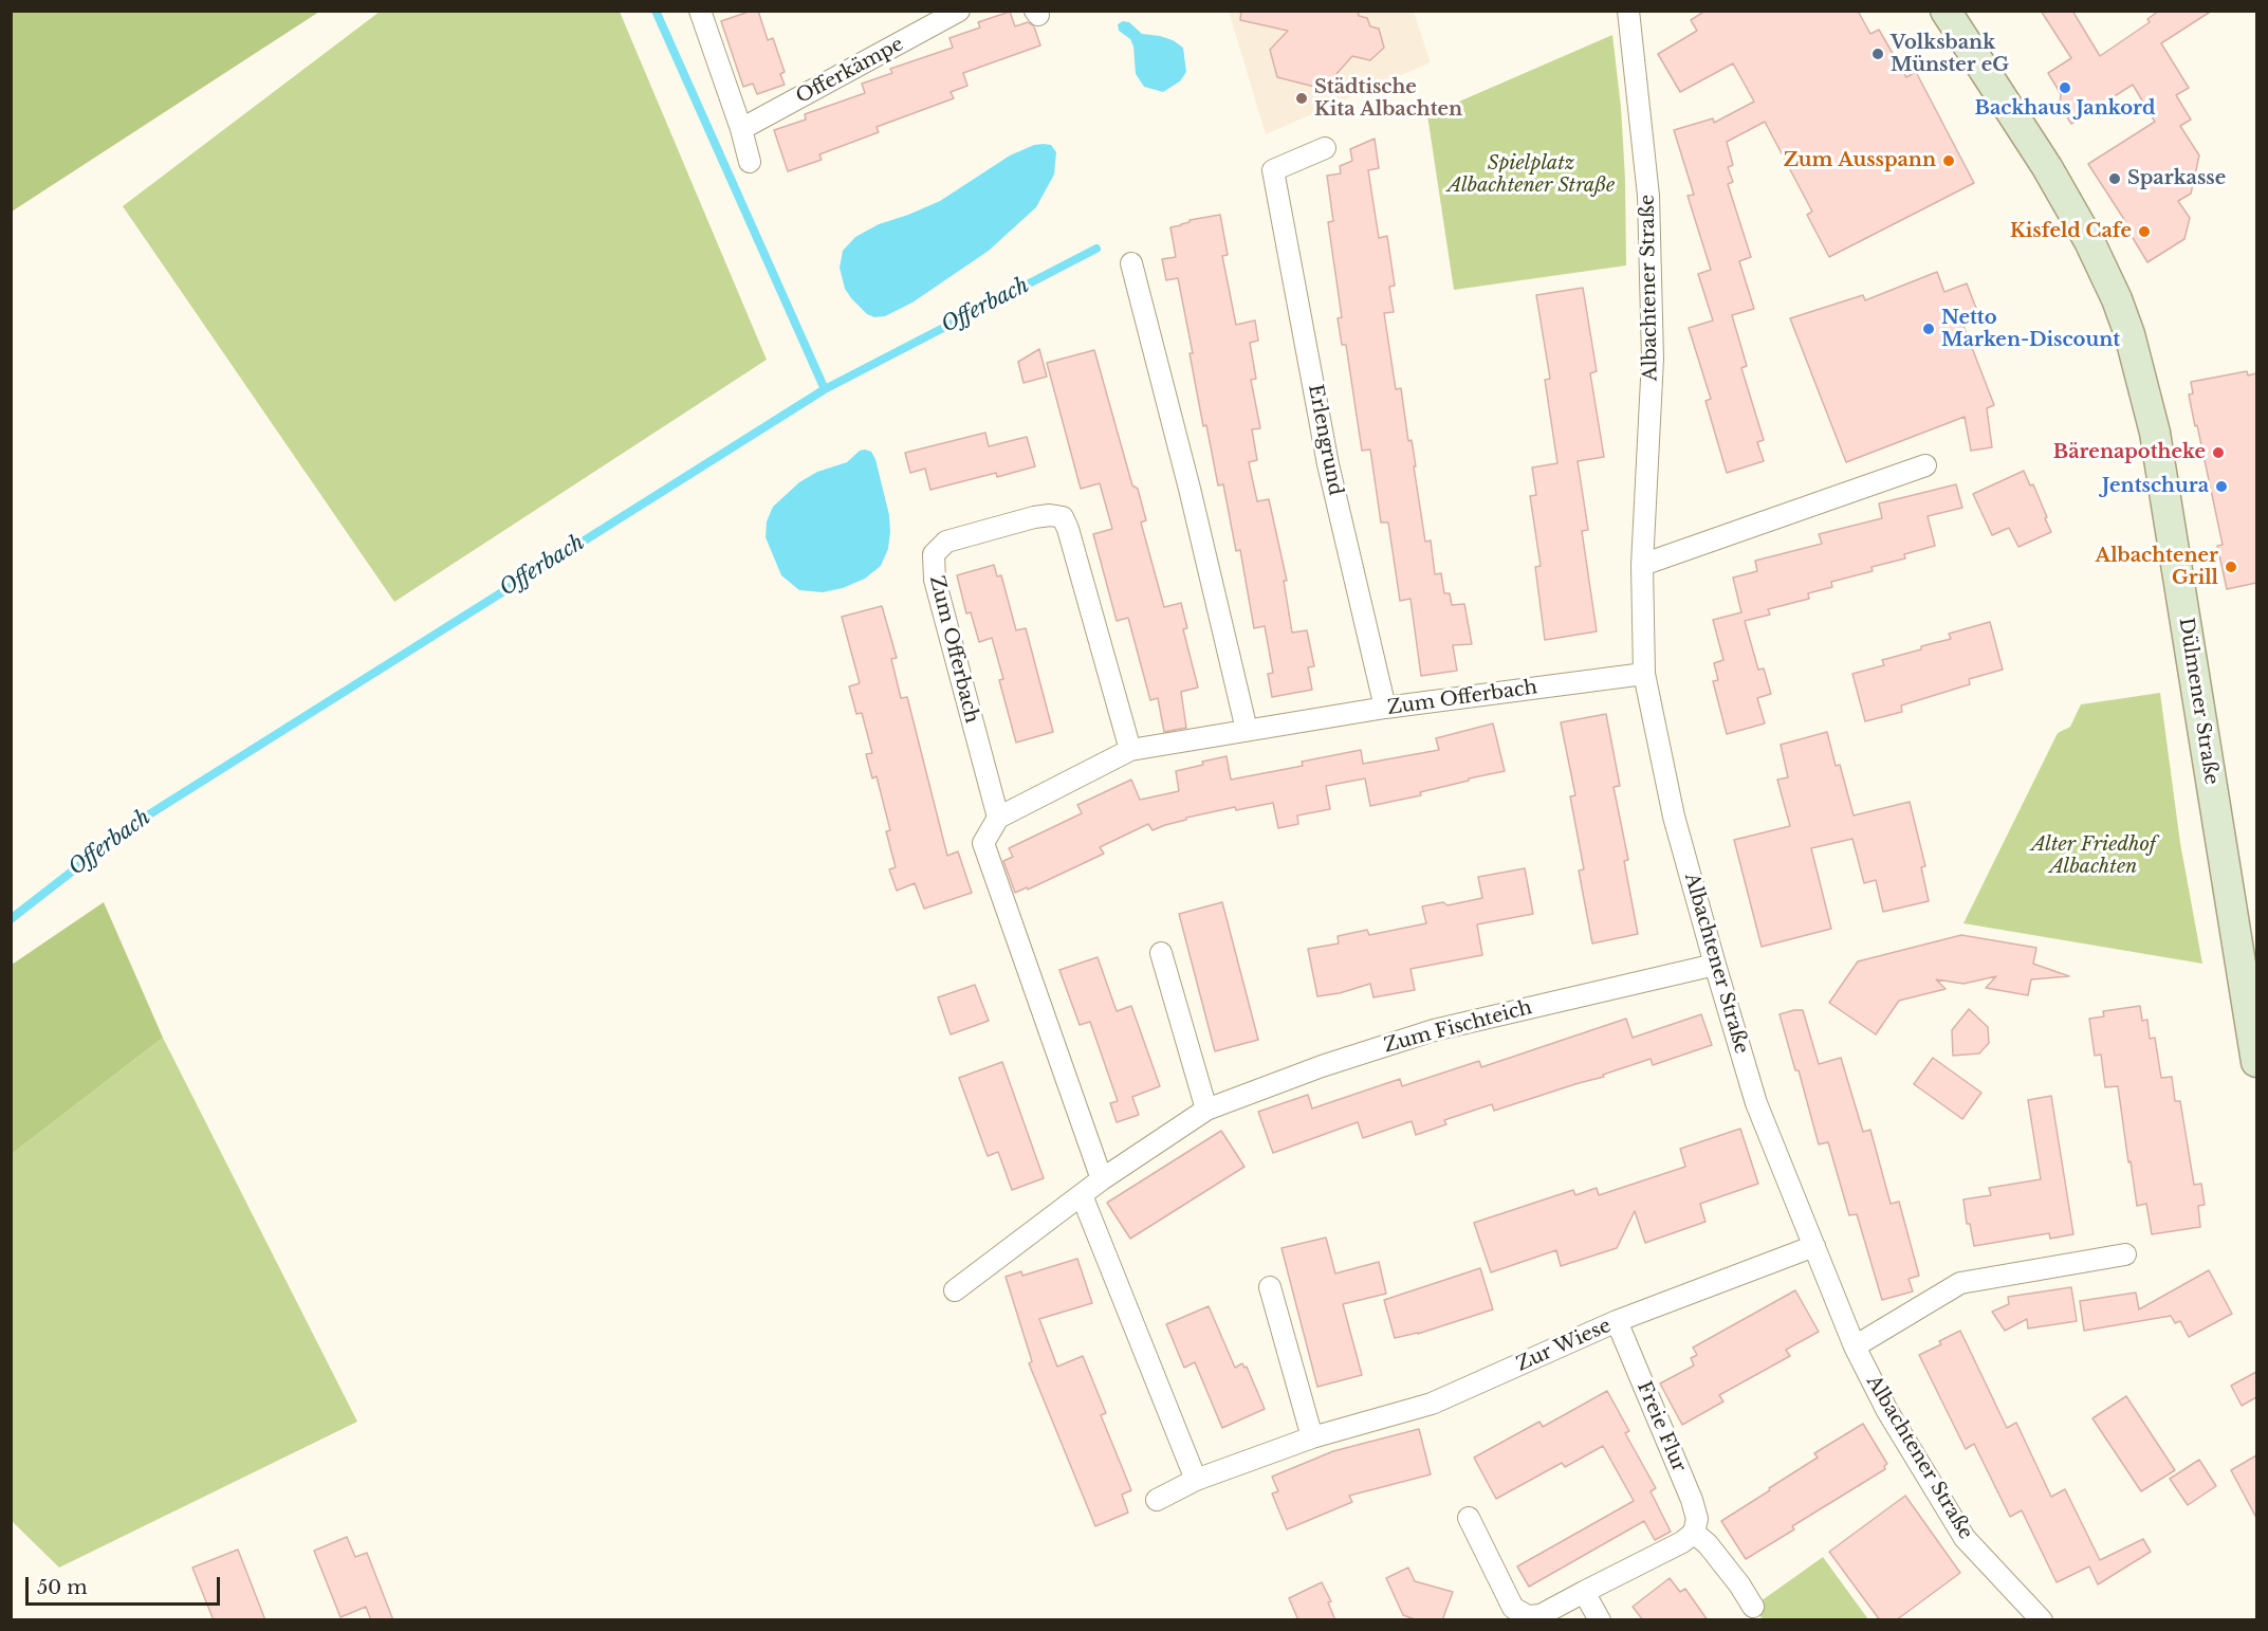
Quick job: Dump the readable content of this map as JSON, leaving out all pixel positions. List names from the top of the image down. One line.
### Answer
{"streets":{"main road":["Dülmener Straße"],"street":["Offerkämpe","Albachtener Straße","Erlengrund","Zum Offerbach","Zum Fischteich","Zur Wiese","Freie Flur"]},"crossings":[["Albachtener Straße","Zum Offerbach"],["Albachtener Straße","Zum Fischteich"],["Albachtener Straße","Zur Wiese"],["Erlengrund","Zum Offerbach"],["Zur Wiese","Freie Flur"]],"water":["Offerbach"],"parks":["Spielplatz Albachtener Straße","Alter Friedhof Albachten"],"places":["Volksbank Münster eG","Backhaus Jankord","Städtische Kita Albachten","Zum Ausspann","Sparkasse","Kisfeld Cafe","Netto Marken-Discount","Bärenapotheke","Jentschura","Albachtener Grill"],"scale_bar":"50 m"}
